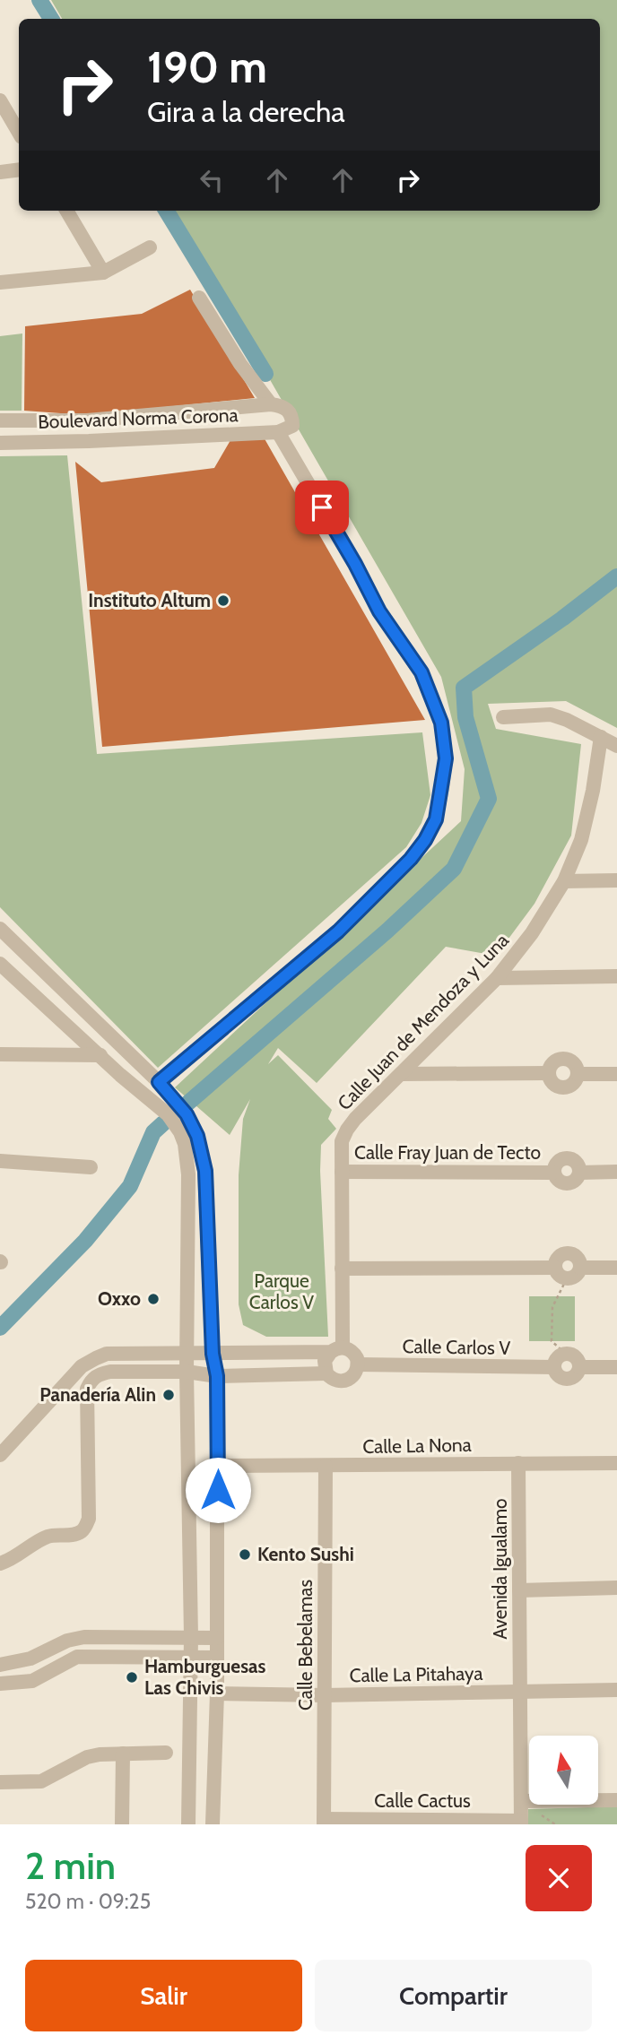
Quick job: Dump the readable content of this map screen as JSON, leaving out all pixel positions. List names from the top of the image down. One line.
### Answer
{"streets":{"street":["Boulevard Norma Corona","Calle Juan de Mendoza y Luna","Calle Fray Juan de Tecto","Calle Carlos V","Calle La Nona","Avenida Igualamo","Calle Bebelamas","Calle La Pitahaya","Calle Cactus"]},"crossings":[["Calle Juan de Mendoza y Luna","Calle Fray Juan de Tecto"],["Calle Juan de Mendoza y Luna","Calle Carlos V"],["Calle La Nona","Avenida Igualamo"],["Calle La Nona","Calle Bebelamas"],["Avenida Igualamo","Calle La Pitahaya"],["Avenida Igualamo","Calle Cactus"],["Calle Bebelamas","Calle La Pitahaya"],["Calle Bebelamas","Calle Cactus"]],"parks":["Parque Carlos V"],"places":["Instituto Altum","Oxxo","Panadería Alin","Kento Sushi","Hamburguesas Las Chivis"],"north":"top","page":{"turn":["190 m","Gira a la derecha"],"heading":["2 min","520 m · 09:25"],"buttons":["Salir","Compartir"]}}
